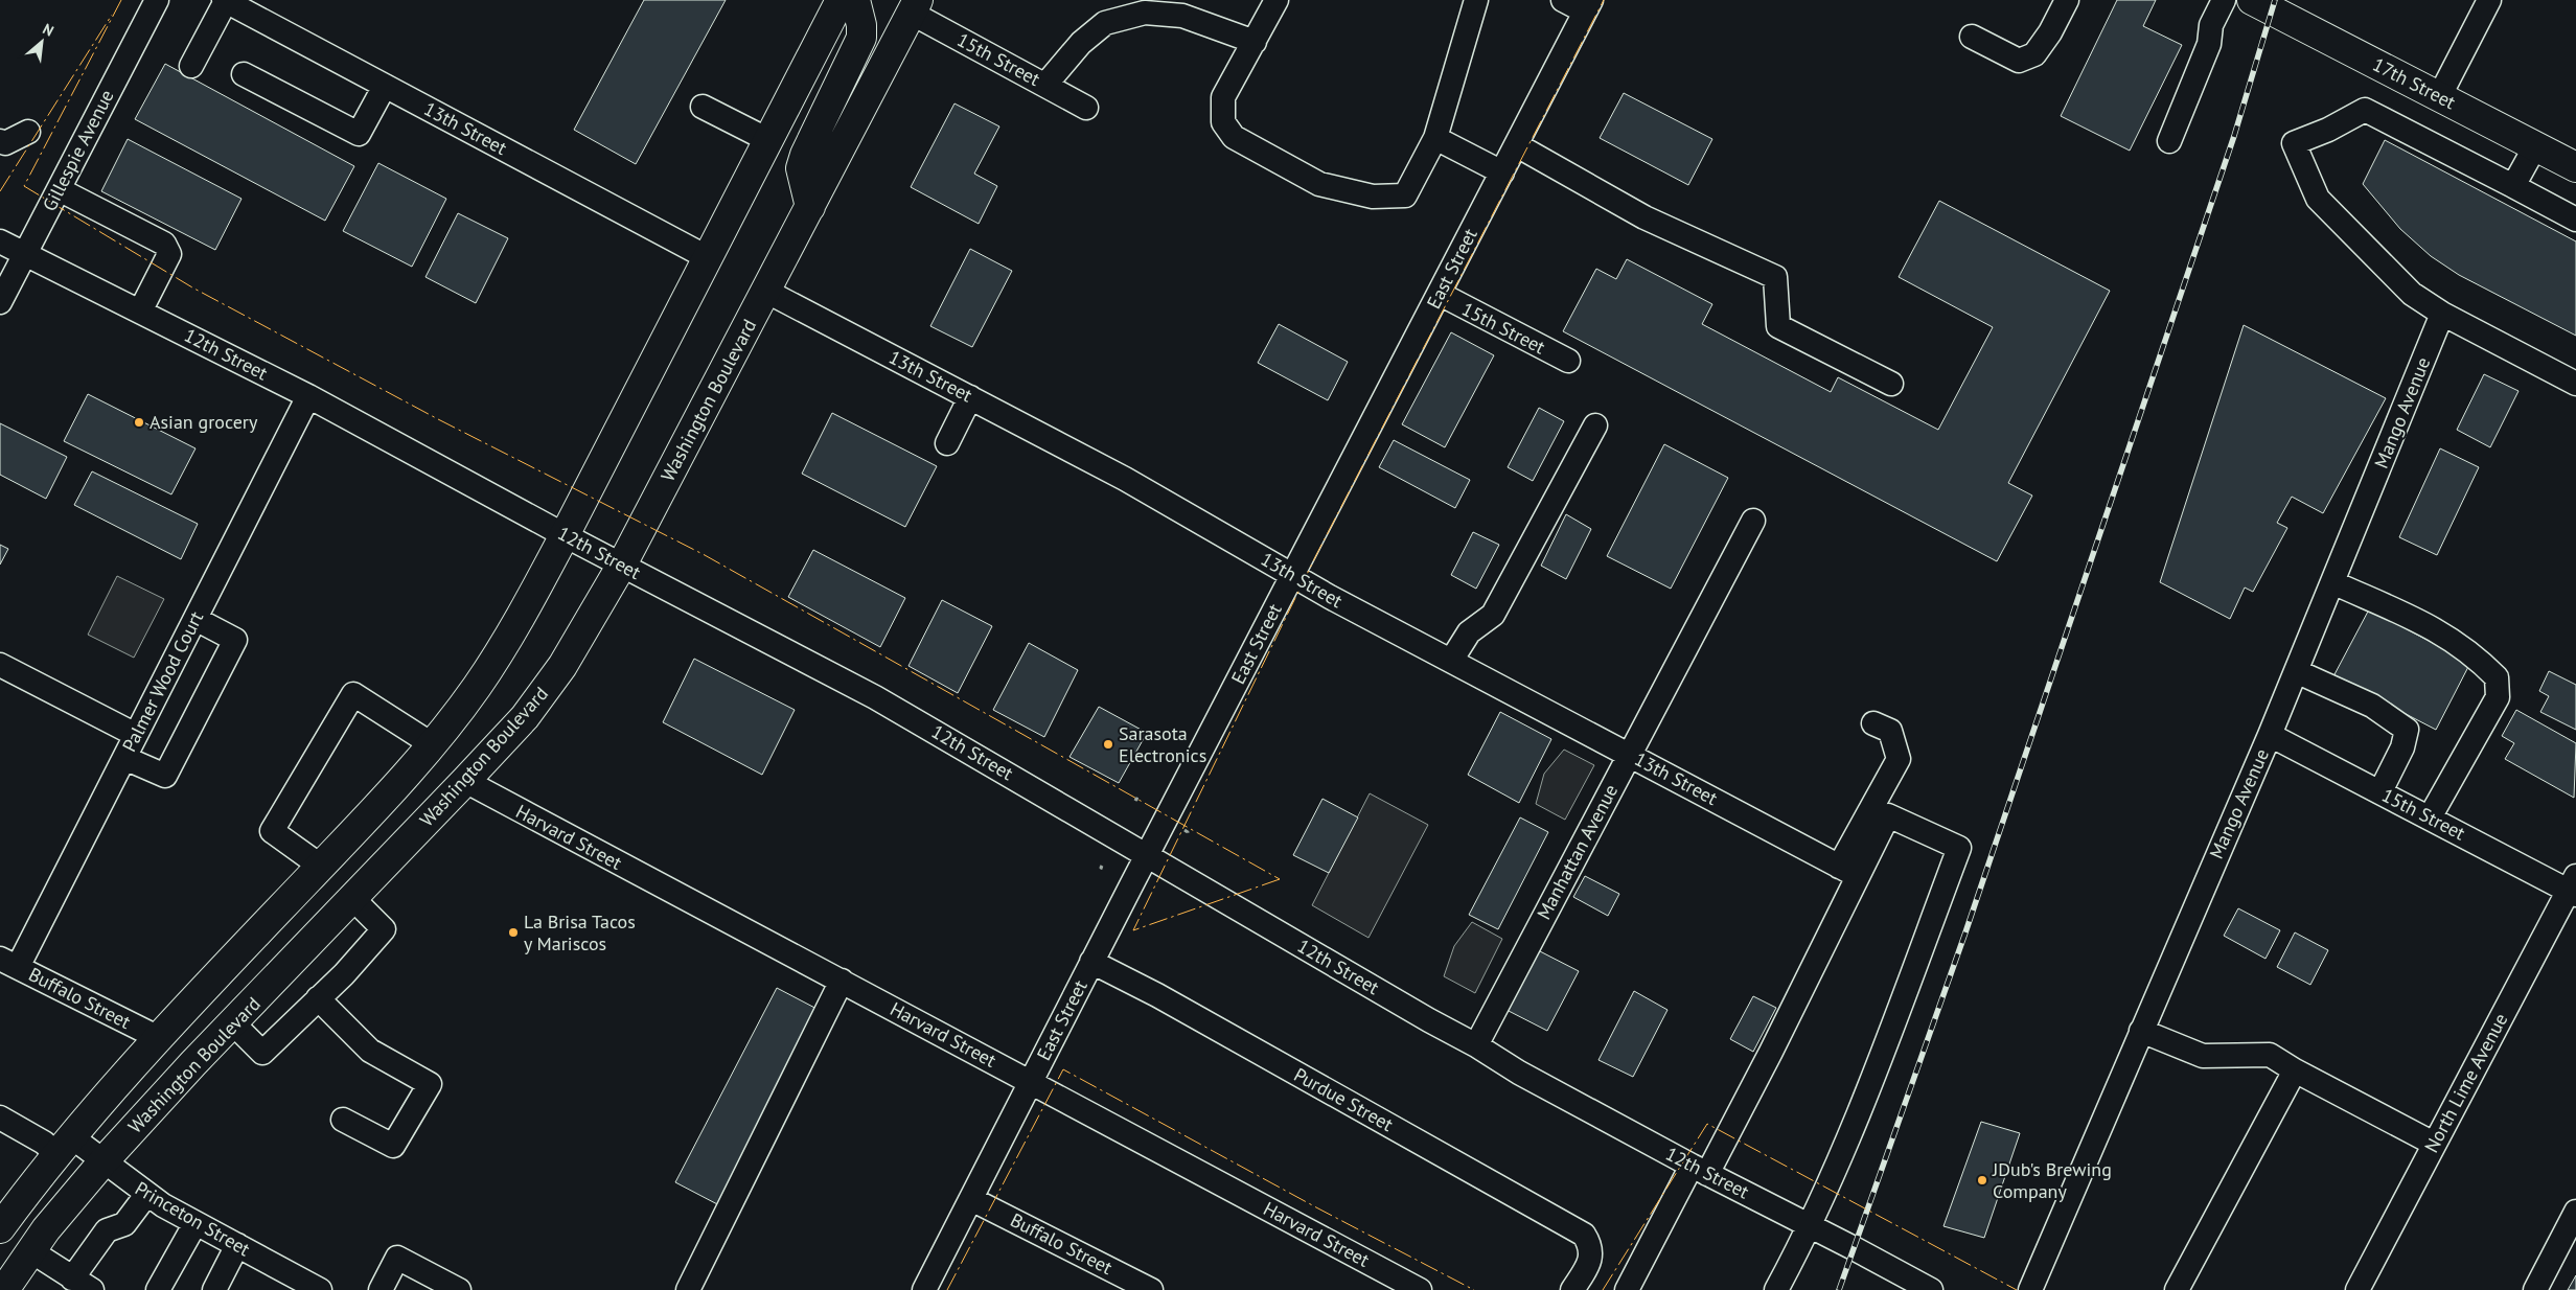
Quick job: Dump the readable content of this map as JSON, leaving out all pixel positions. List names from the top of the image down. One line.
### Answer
{"streets":{"main road":["17th Street","Washington Boulevard"],"street":["15th Street","13th Street","Gillespie Avenue","East Street","12th Street","Mango Avenue","Palmer Wood Court","Harvard Street","Manhattan Avenue","Buffalo Street","North Lime Avenue","Purdue Street","Princeton Street"]},"crossings":[["15th Street","East Street"],["15th Street","Washington Boulevard"],["15th Street","Mango Avenue"],["15th Street","North Lime Avenue"],["13th Street","East Street"],["13th Street","Washington Boulevard"],["13th Street","Manhattan Avenue"],["Gillespie Avenue","12th Street"],["East Street","12th Street"],["East Street","Harvard Street"],["East Street","Buffalo Street"],["East Street","Purdue Street"],["12th Street","Washington Boulevard"],["12th Street","Palmer Wood Court"],["12th Street","Manhattan Avenue"],["Washington Boulevard","Harvard Street"],["Washington Boulevard","Princeton Street"],["Palmer Wood Court","Buffalo Street"]],"places":["Asian grocery","Sarasota Electronics","La Brisa Tacos y Mariscos","JDub's Brewing Company"],"north":"top right"}
